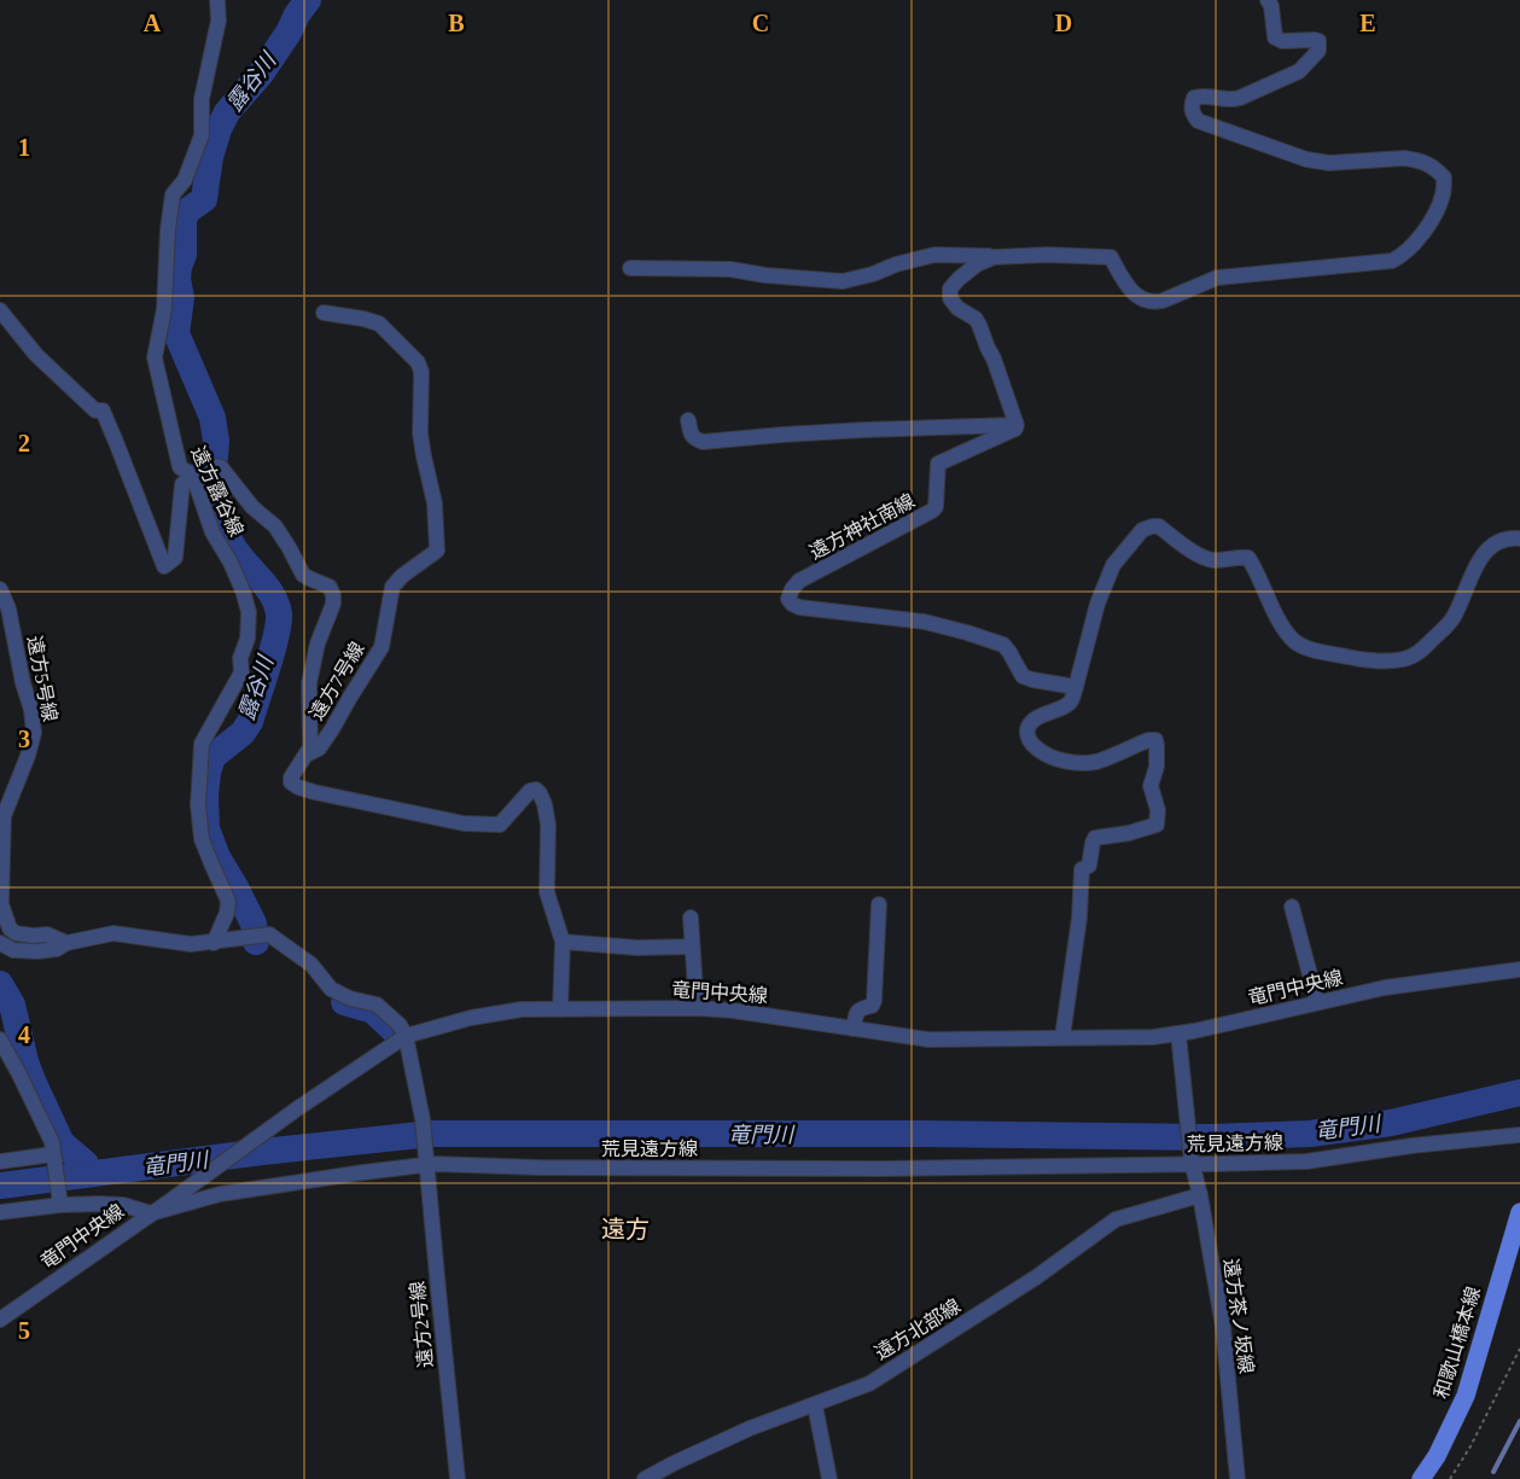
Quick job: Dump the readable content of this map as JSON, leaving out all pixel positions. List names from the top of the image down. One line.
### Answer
{"streets":{"main road":["和歌山橋本線"],"street":["遠方露谷線","遠方神社南線","遠方5号線","遠方7号線","竜門中央線","荒見遠方線","遠方茶ノ坂線","遠方2号線","遠方北部線"]},"crossings":[["遠方7号線","竜門中央線"],["竜門中央線","荒見遠方線"],["竜門中央線","遠方茶ノ坂線"],["竜門中央線","遠方2号線"],["荒見遠方線","遠方茶ノ坂線"],["荒見遠方線","遠方2号線"],["遠方茶ノ坂線","遠方北部線"]],"districts":["遠方"],"water":["露谷川","竜門川"],"grid":{"columns":["A","B","C","D","E"],"rows":["1","2","3","4","5"]}}
